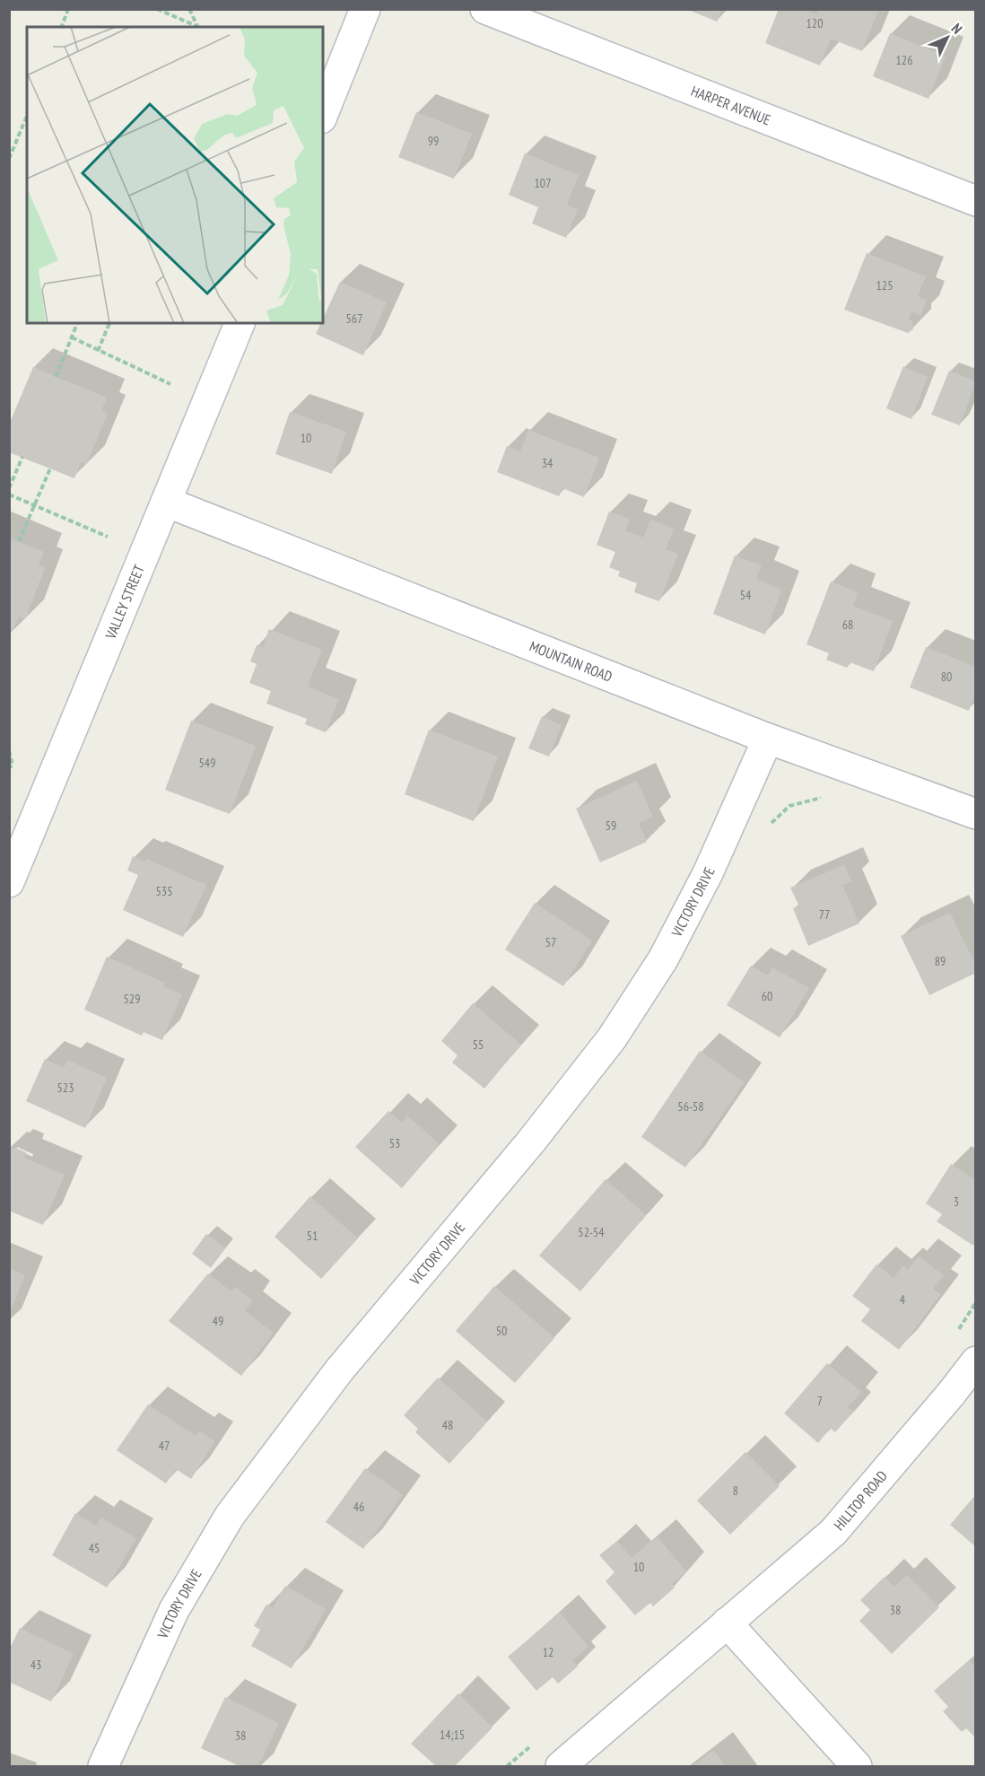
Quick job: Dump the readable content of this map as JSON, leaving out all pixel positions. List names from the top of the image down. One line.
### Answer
{"streets":{"street":["HARPER AVENUE","VALLEY STREET","MOUNTAIN ROAD","VICTORY DRIVE","HILLTOP ROAD"]},"crossings":[["VALLEY STREET","MOUNTAIN ROAD"],["MOUNTAIN ROAD","VICTORY DRIVE"]],"house_numbers":["120","126","99","107","125","567","10","34","54","68","80","549","59","535","77","57","89","60","529","55","523","56-58","53","3","52-54","51","4","49","50","7","48","47","8","46","45","10","38","12","43","14;15","38"],"north":"top right"}
